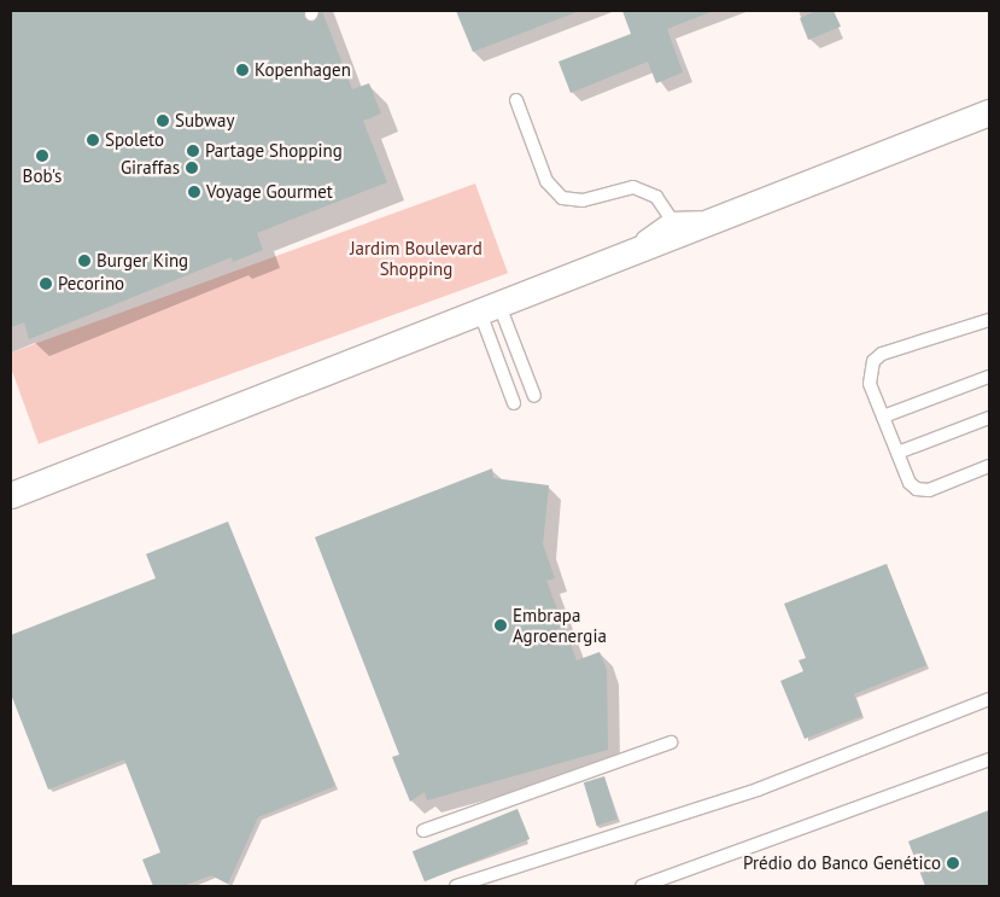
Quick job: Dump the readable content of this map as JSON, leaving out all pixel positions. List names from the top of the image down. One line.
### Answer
{"parks":["Jardim Boulevard Shopping"],"places":["Kopenhagen","Subway","Spoleto","Partage Shopping","Bob's","Giraffas","Voyage Gourmet","Burger King","Pecorino","Embrapa Agroenergia","Prédio do Banco Genético"]}
